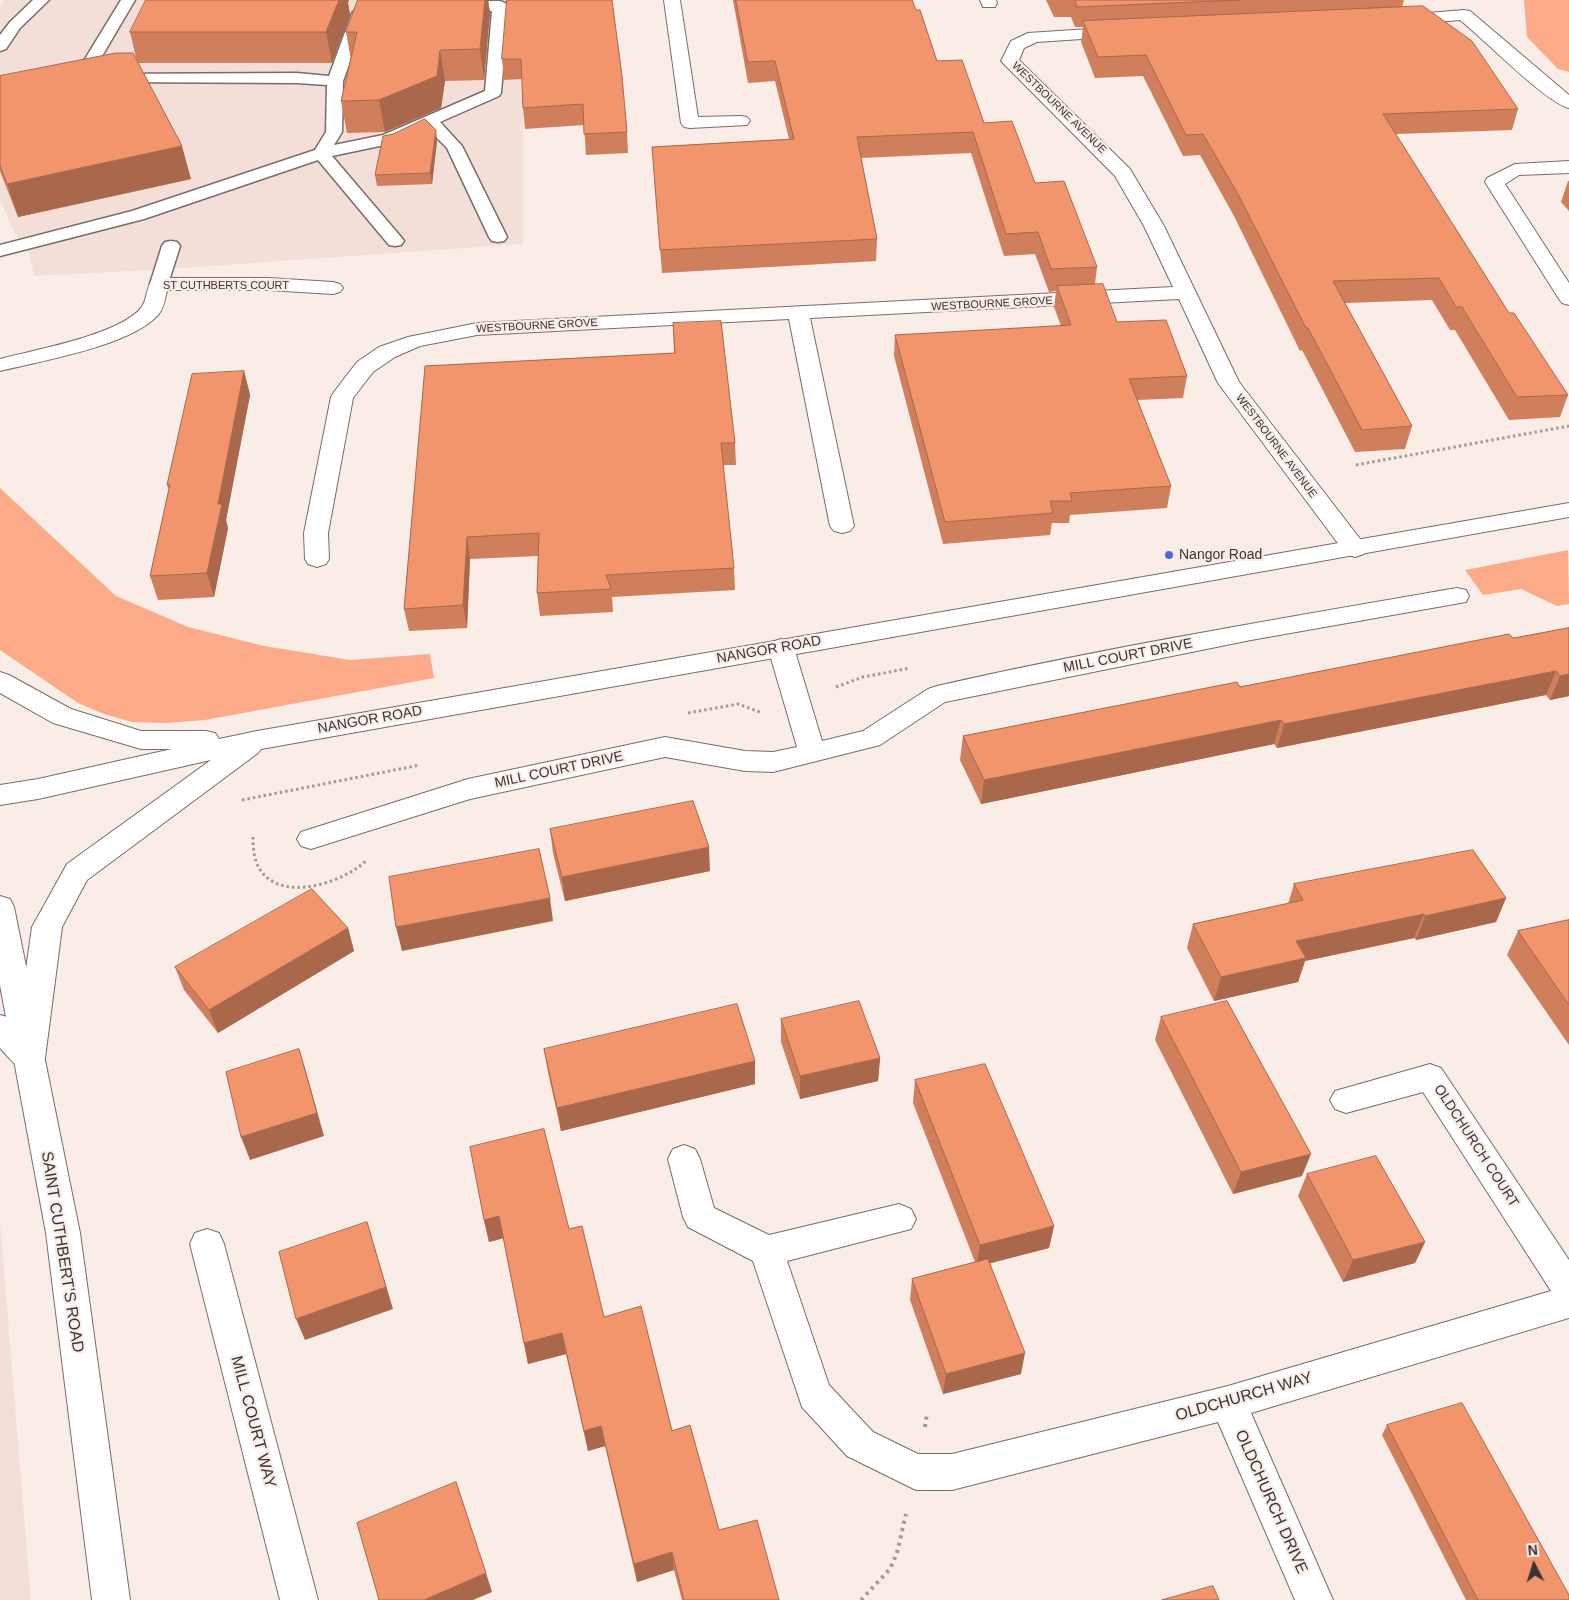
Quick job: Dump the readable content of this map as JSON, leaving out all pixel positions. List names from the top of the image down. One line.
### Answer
{"streets":{"street":["WESTBOURNE AVENUE","ST CUTHBERTS COURT","WESTBOURNE GROVE","NANGOR ROAD","MILL COURT DRIVE","OLDCHURCH COURT","SAINT CUTHBERT’S ROAD","OLDCHURCH WAY","MILL COURT WAY","OLDCHURCH DRIVE"]},"crossings":[["WESTBOURNE AVENUE","WESTBOURNE GROVE"],["WESTBOURNE AVENUE","NANGOR ROAD"],["OLDCHURCH WAY","OLDCHURCH DRIVE"]],"places":["Nangor Road"],"north":"top"}
